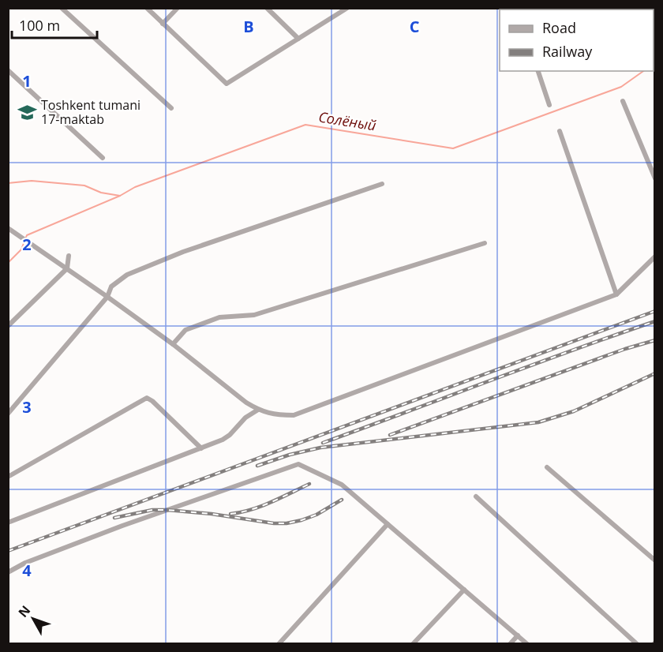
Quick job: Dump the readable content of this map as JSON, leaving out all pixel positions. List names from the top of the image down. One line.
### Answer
{"water":["Солёный"],"places":{"school or university":["Toshkent tumani 17-maktab"]},"legend":["Road","Railway"],"scale_bar":"100 m","north":"top left","grid":{"columns":["B","C"],"rows":["1","2","3","4"]}}
